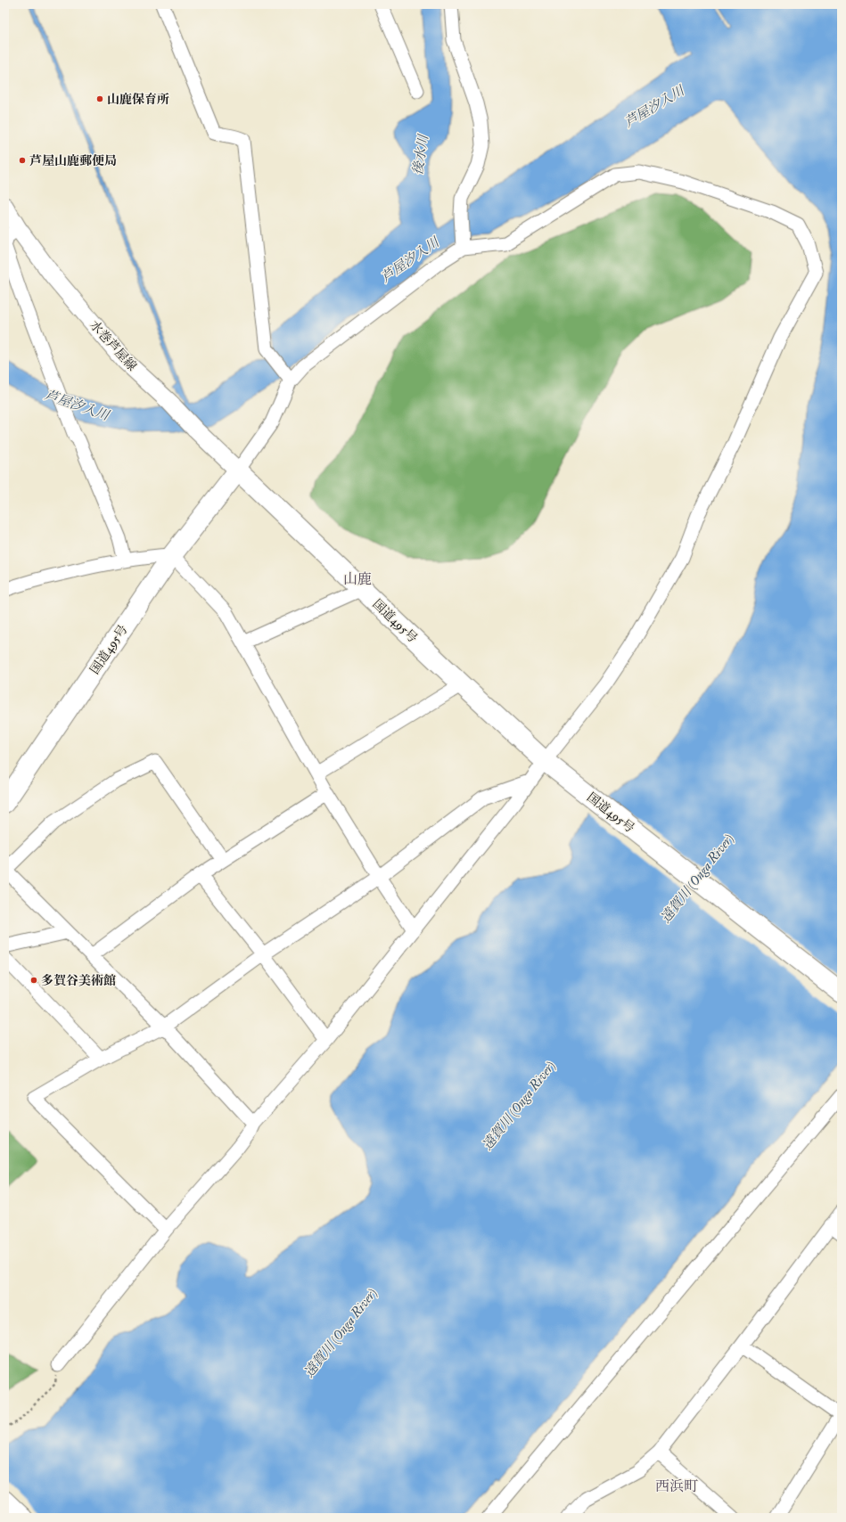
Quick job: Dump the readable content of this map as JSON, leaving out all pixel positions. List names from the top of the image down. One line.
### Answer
{"streets":{"highway":["国道495号"],"main road":["水巻芦屋線"]},"crossings":[["水巻芦屋線","国道495号"]],"districts":["山鹿","西浜町"],"water":["芦屋汐入川","後水川","遠賀川 (Onga River)"],"places":["山鹿保育所","芦屋山鹿郵便局","多賀谷美術館"]}
